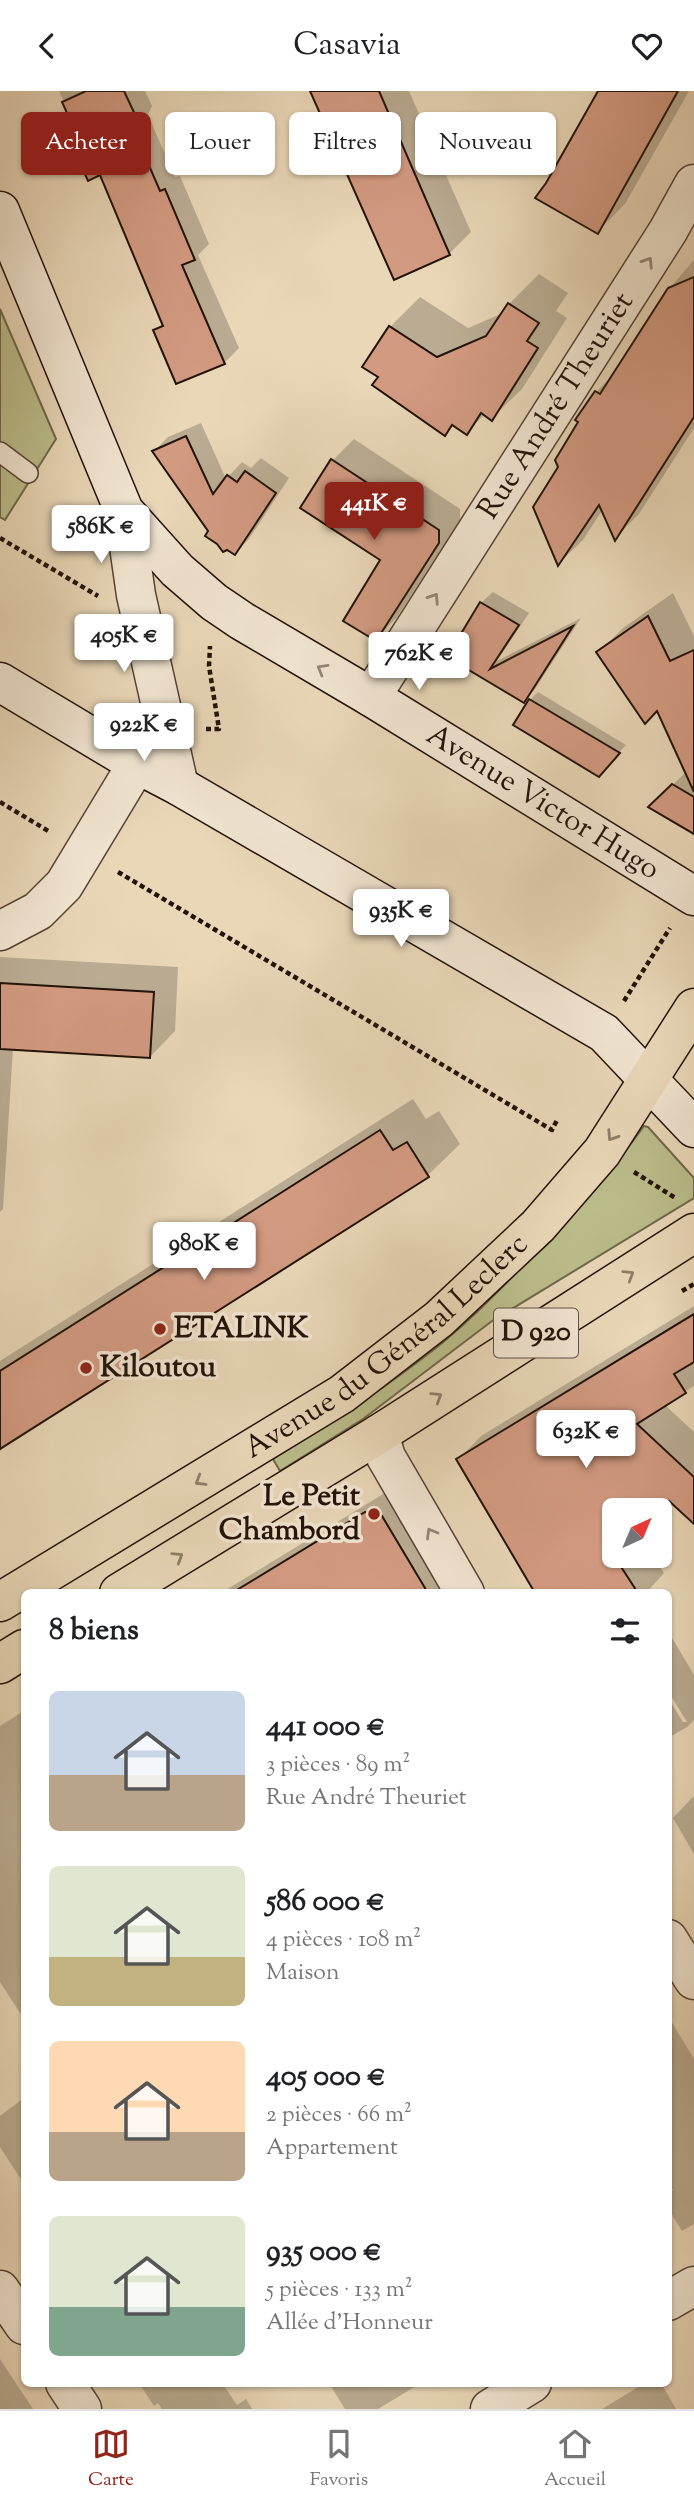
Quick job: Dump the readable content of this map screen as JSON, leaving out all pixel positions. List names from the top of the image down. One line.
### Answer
{"streets":{"main road":["Rue André Theuriet","Avenue Victor Hugo","D 920","Avenue du Général Leclerc"]},"crossings":[["Rue André Theuriet","Avenue Victor Hugo"]],"one_way":["Rue André Theuriet"],"places":["ETALINK","Kiloutou","Le Petit Chambord"],"north":"top right","page":{"header":"Casavia","chip":["Acheter","Louer","Filtres","Nouveau"],"price":["441K €","586K €","405K €","762K €","922K €","935K €","980K €","632K €"],"heading":"8 biens","list":[{"name":"441 000 €","note":"3 pièces · 89 m² · Rue André Theuriet"},{"name":"586 000 €","note":"4 pièces · 108 m² · Maison"},{"name":"405 000 €","note":"2 pièces · 66 m² · Appartement"},{"name":"935 000 €","note":"5 pièces · 133 m² · Allée d'Honneur"}],"tabs":["Carte","Favoris","Accueil"]}}
